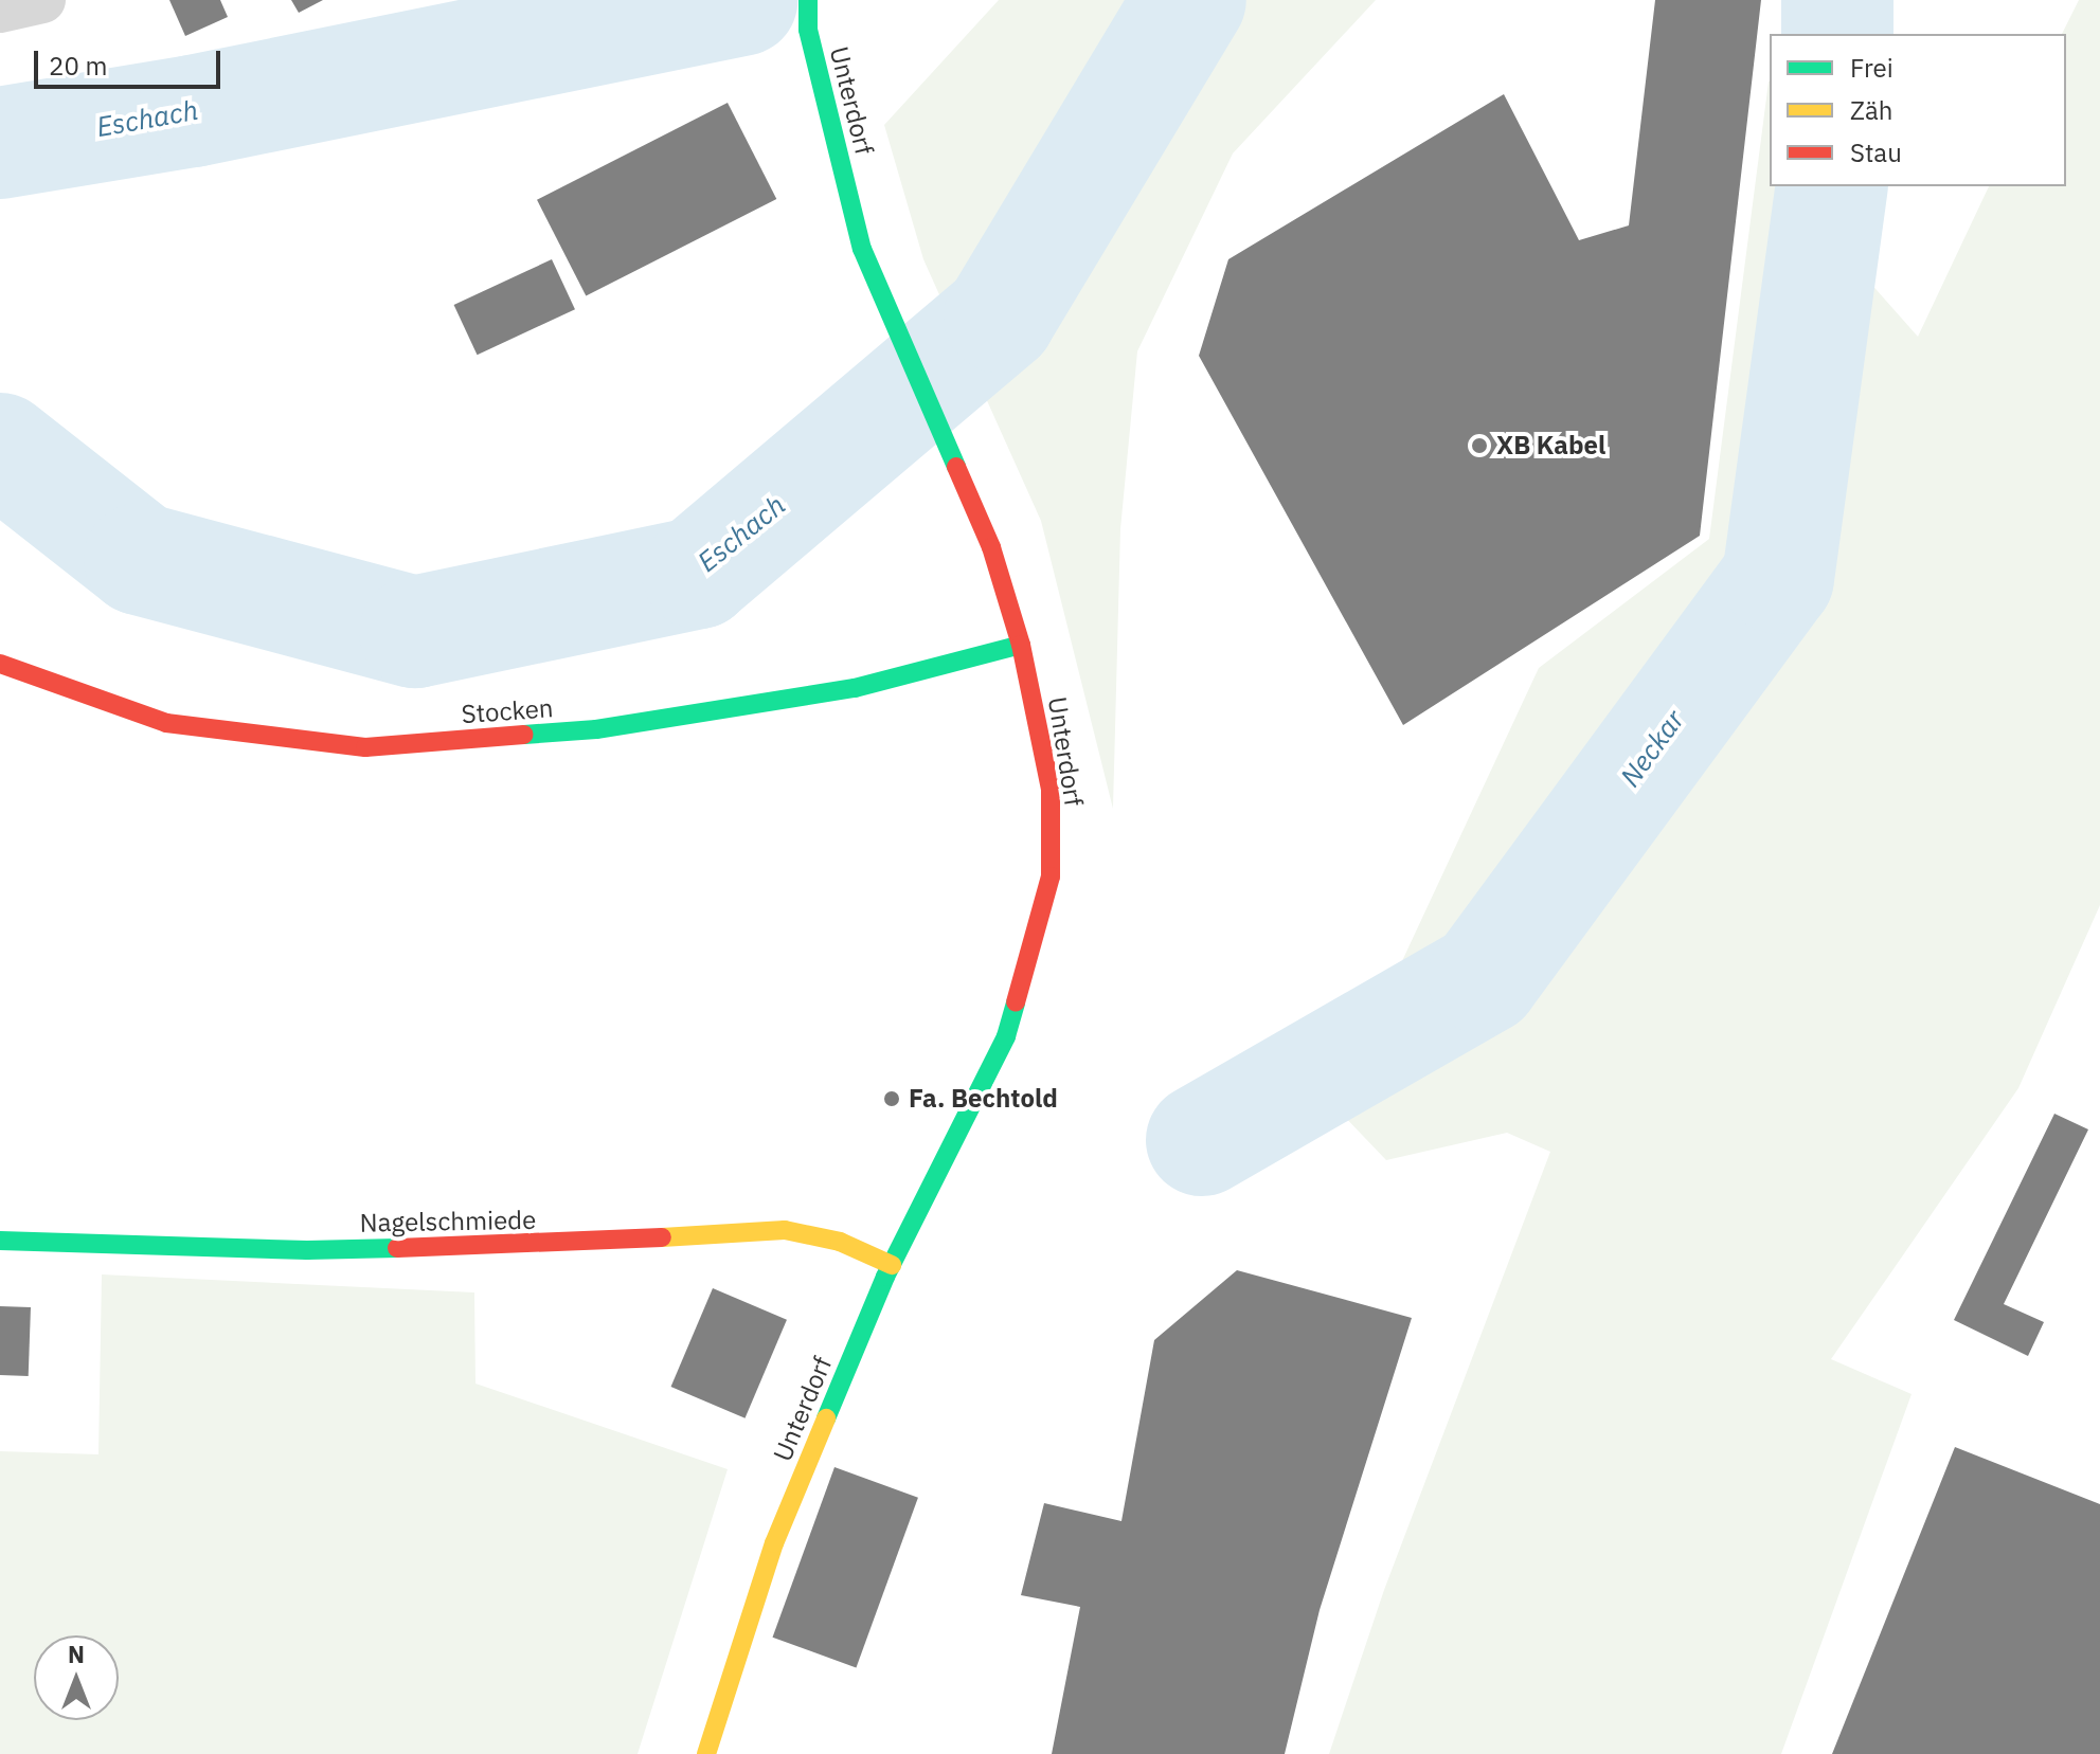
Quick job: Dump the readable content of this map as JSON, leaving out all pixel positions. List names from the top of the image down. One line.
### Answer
{"streets":{"street":["Unterdorf","Stocken","Nagelschmiede"]},"crossings":[["Unterdorf","Stocken"],["Unterdorf","Nagelschmiede"]],"water":["Eschach","Neckar"],"places":["XB Kabel","Fa. Bechtold"],"legend":["Frei","Zäh","Stau"],"scale_bar":"20 m","north":"top"}
